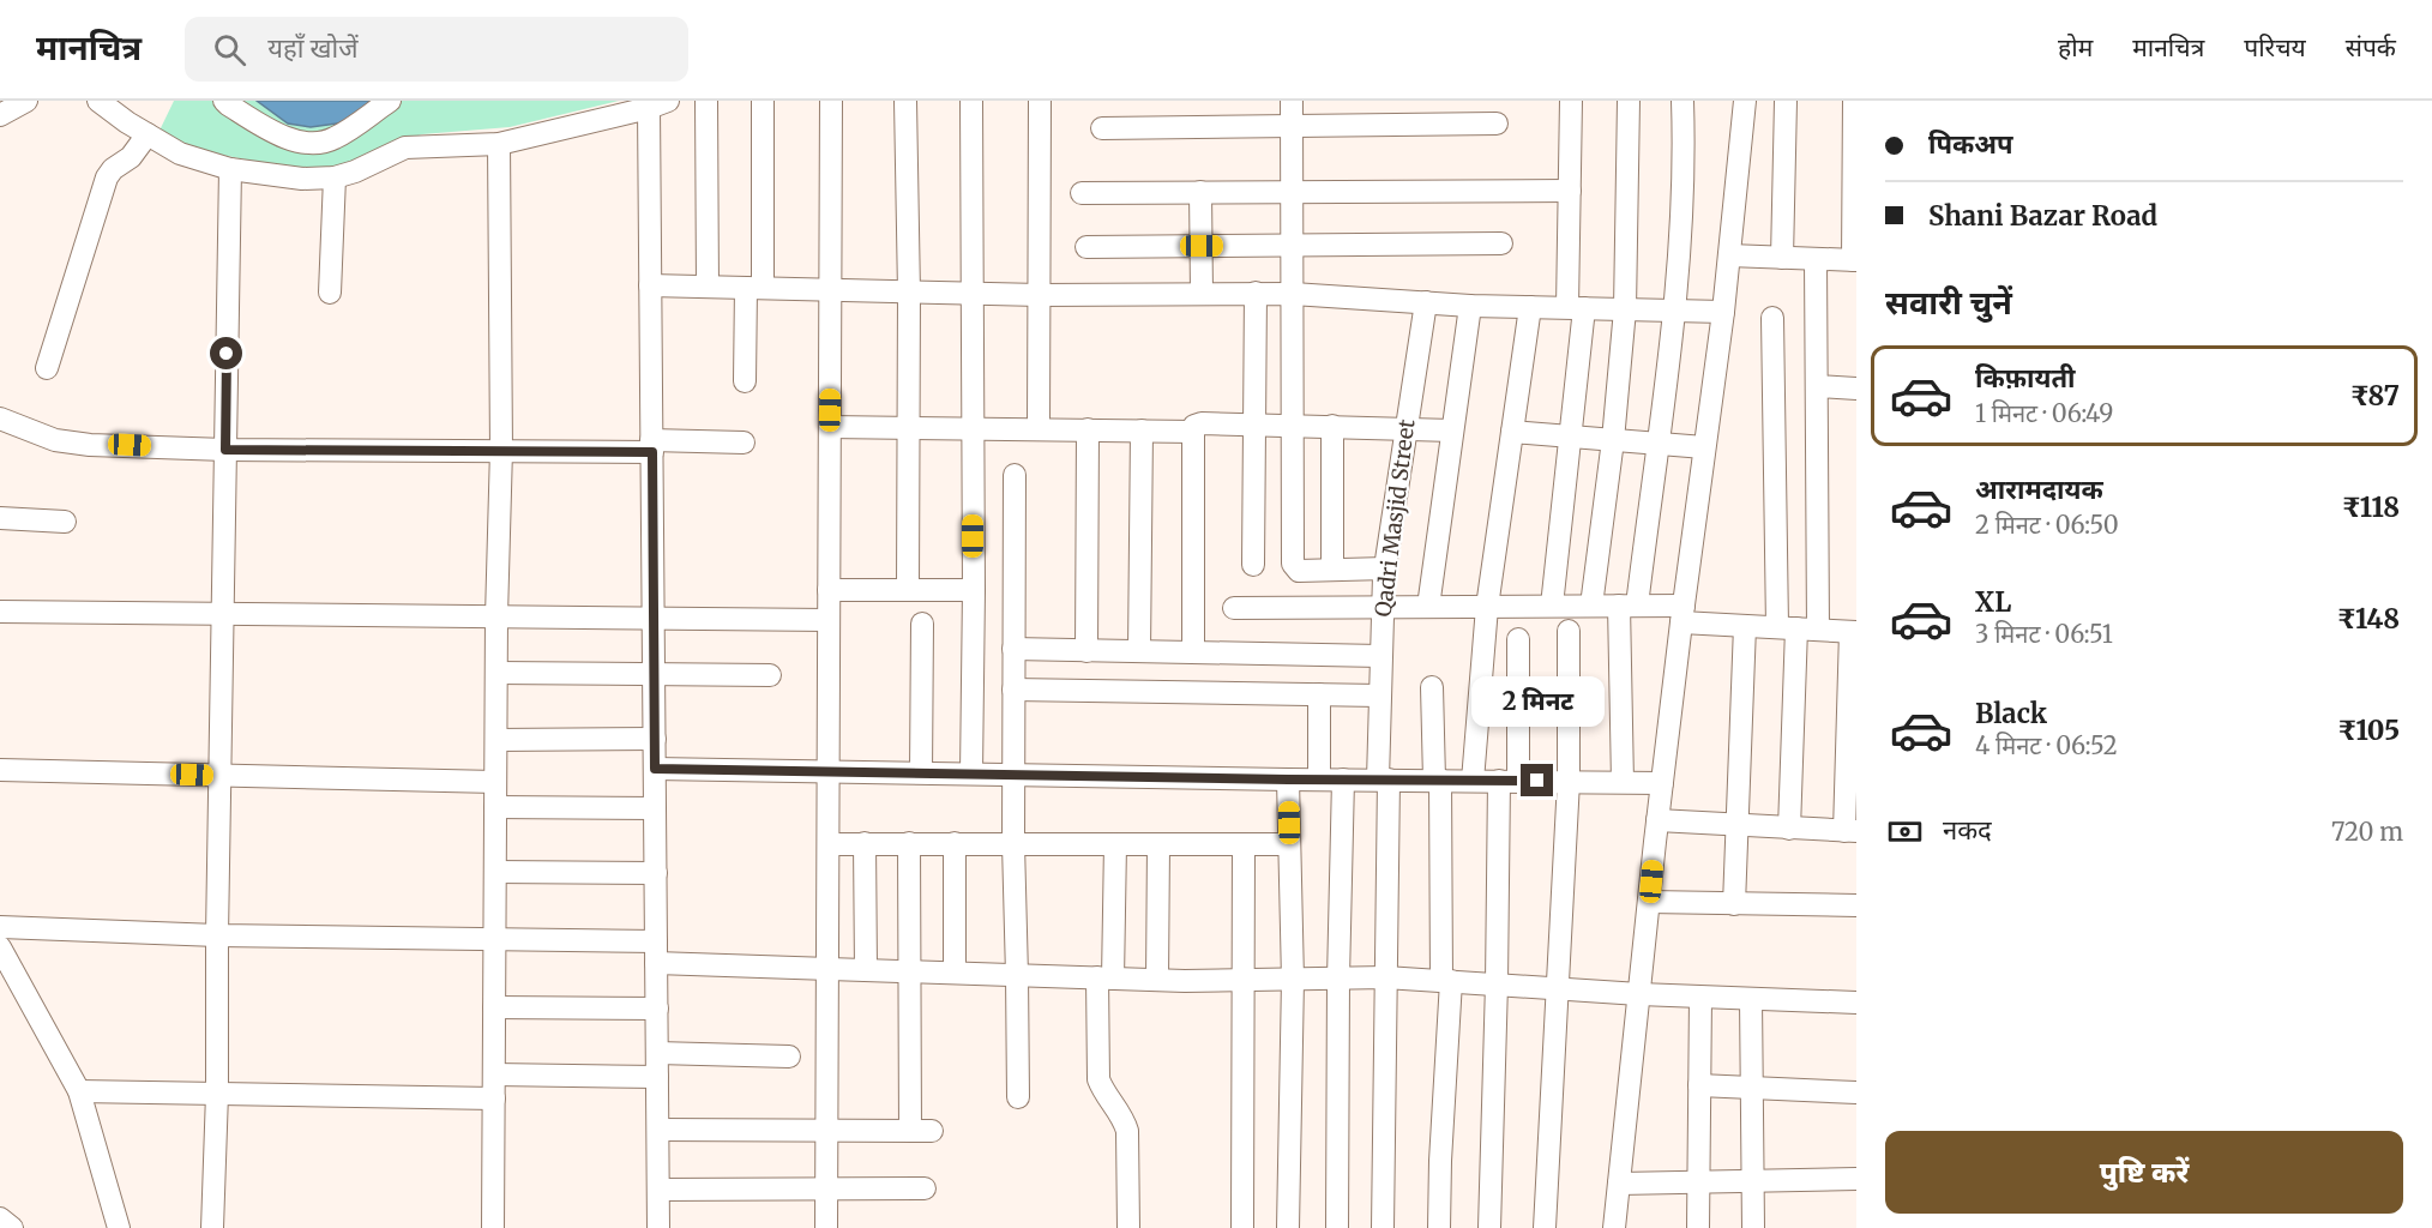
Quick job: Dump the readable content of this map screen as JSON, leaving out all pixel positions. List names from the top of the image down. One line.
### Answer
{"streets":{"street":["Qadri Masjid Street"]},"page":{"header":"मानचित्र","search":"यहाँ खोजें","nav":["होम","मानचित्र","परिचय","संपर्क"],"banner":["पिकअप","Shani Bazar Road"],"heading":"सवारी चुनें","list":[{"name":"किफ़ायती","note":"1 मिनट · 06:49","value":"₹87"},{"name":"आरामदायक","note":"2 मिनट · 06:50","value":"₹118"},{"name":"XL","note":"3 मिनट · 06:51","value":"₹148"},{"name":"Black","note":"4 मिनट · 06:52","value":"₹105"}],"bubble":"2 मिनट","pay":["नकद","720 m"],"buttons":"पुष्टि करें"}}
